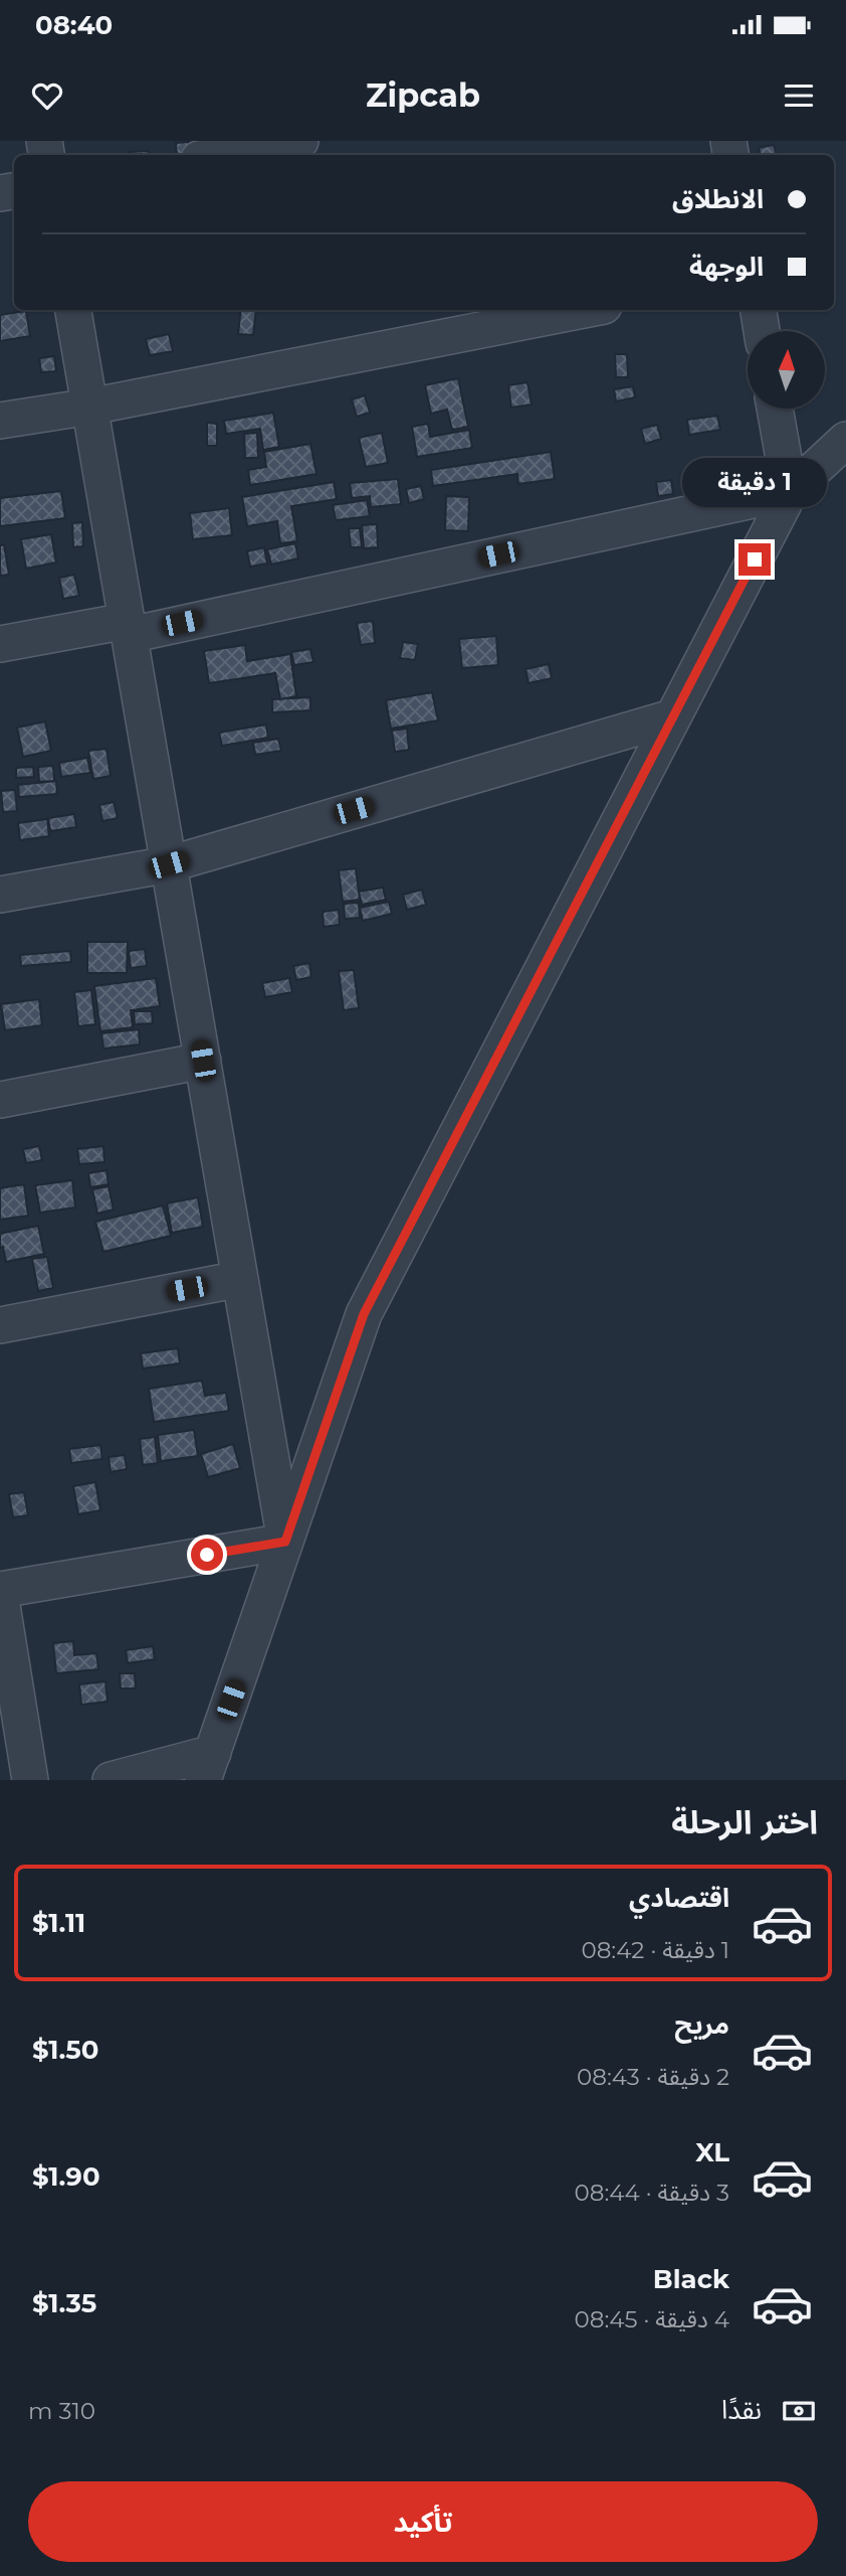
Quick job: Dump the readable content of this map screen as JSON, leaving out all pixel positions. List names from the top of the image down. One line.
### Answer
{"north":"top","page":{"status":"08:40","header":"Zipcab","banner":["الانطلاق","الوجهة"],"bubble":"1 دقيقة","heading":"اختر الرحلة","list":[{"name":"اقتصادي","note":"1 دقيقة · 08:42","value":"$1.11"},{"name":"مريح","note":"2 دقيقة · 08:43","value":"$1.50"},{"name":"XL","note":"3 دقيقة · 08:44","value":"$1.90"},{"name":"Black","note":"4 دقيقة · 08:45","value":"$1.35"}],"pay":["نقدًا","310 m"],"buttons":"تأكيد"}}
